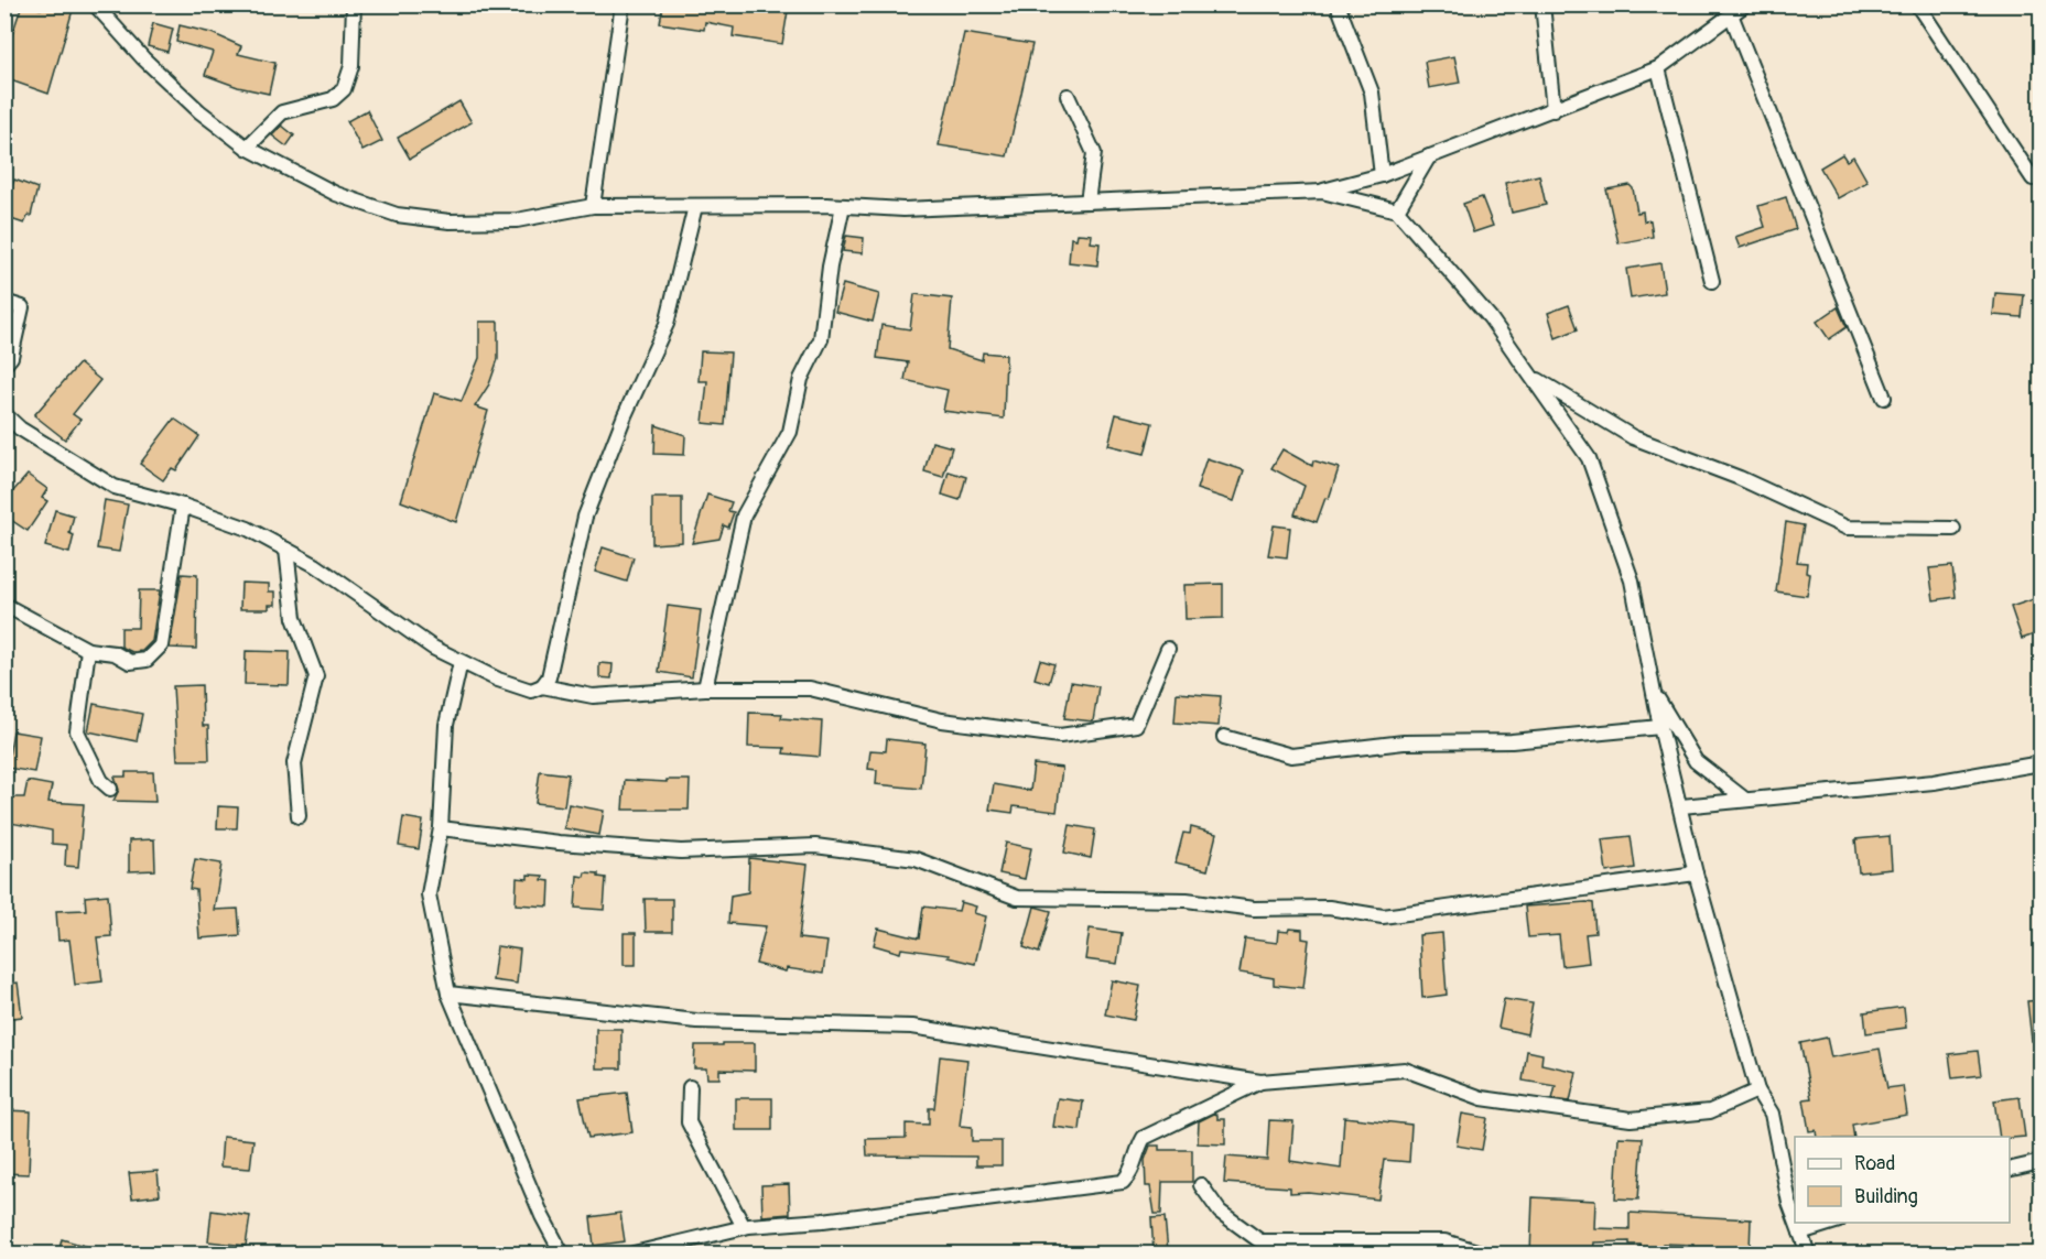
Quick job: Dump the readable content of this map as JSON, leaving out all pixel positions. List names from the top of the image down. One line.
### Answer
{"legend":["Road","Building"]}
